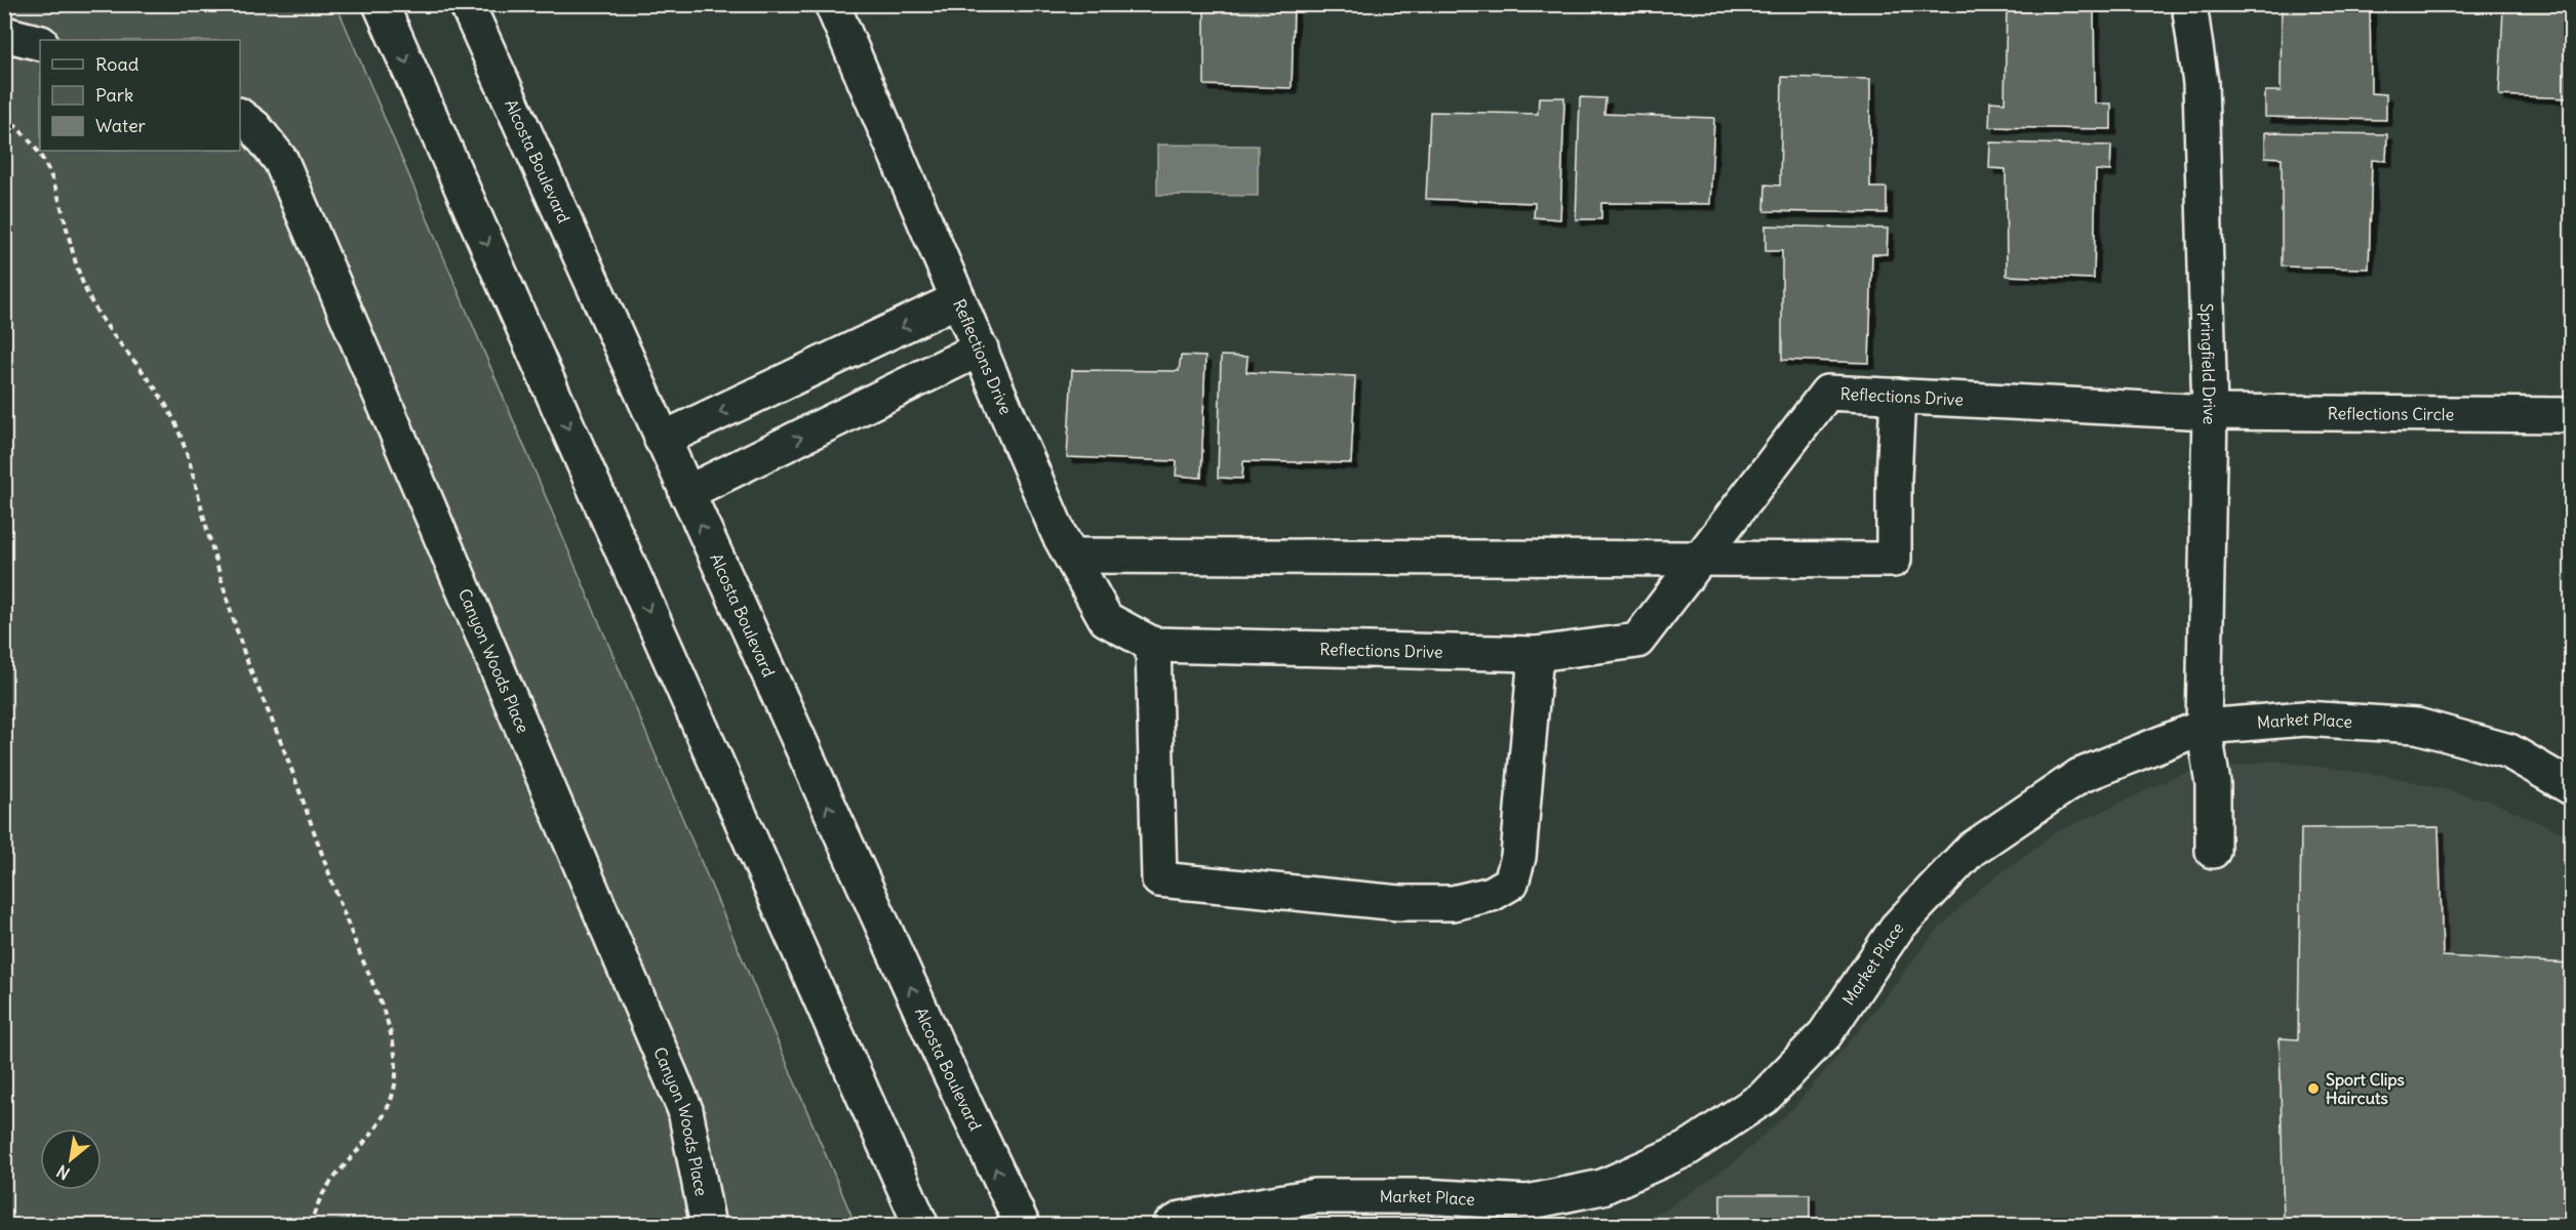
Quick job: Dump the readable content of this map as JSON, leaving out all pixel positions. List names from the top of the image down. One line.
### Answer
{"streets":{"street":["Alcosta Boulevard","Reflections Drive","Springfield Drive","Reflections Circle","Canyon Woods Place","Market Place"]},"crossings":[["Reflections Drive","Springfield Drive"],["Reflections Drive","Reflections Circle"],["Springfield Drive","Reflections Circle"],["Springfield Drive","Market Place"]],"places":["Sport Clips Haircuts"],"legend":["Road","Park","Water"],"north":"bottom left"}
